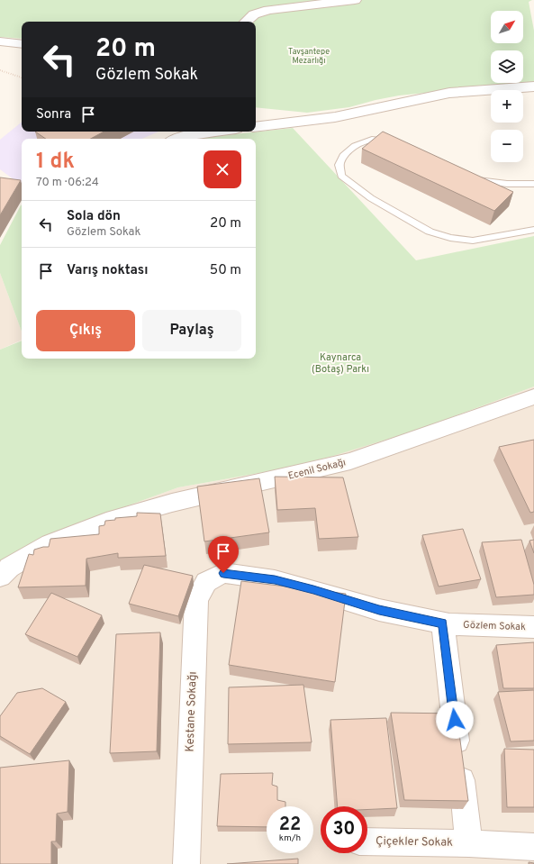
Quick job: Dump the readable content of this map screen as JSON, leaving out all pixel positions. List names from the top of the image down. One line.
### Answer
{"streets":{"street":["Ecenil Sokağı","Gözlem Sokak","Kestane Sokağı","Çiçekler Sokak"]},"crossings":[["Gözlem Sokak","Kestane Sokağı"]],"parks":["Tavşantepe Mezarlığı","Kaynarca (Botaş) Parkı"],"north":"top right","page":{"map_buttons":["+","−"],"turn":["20 m","Gözlem Sokak"],"then":"Sonra","heading":["1 dk","70 m · 06:24"],"list":[{"name":"Sola dön","note":"Gözlem Sokak","value":"20 m"},{"name":"Varış noktası","value":"50 m"}],"buttons":["Çıkış","Paylaş"],"speed":"22 km/h","limit":"30"}}
